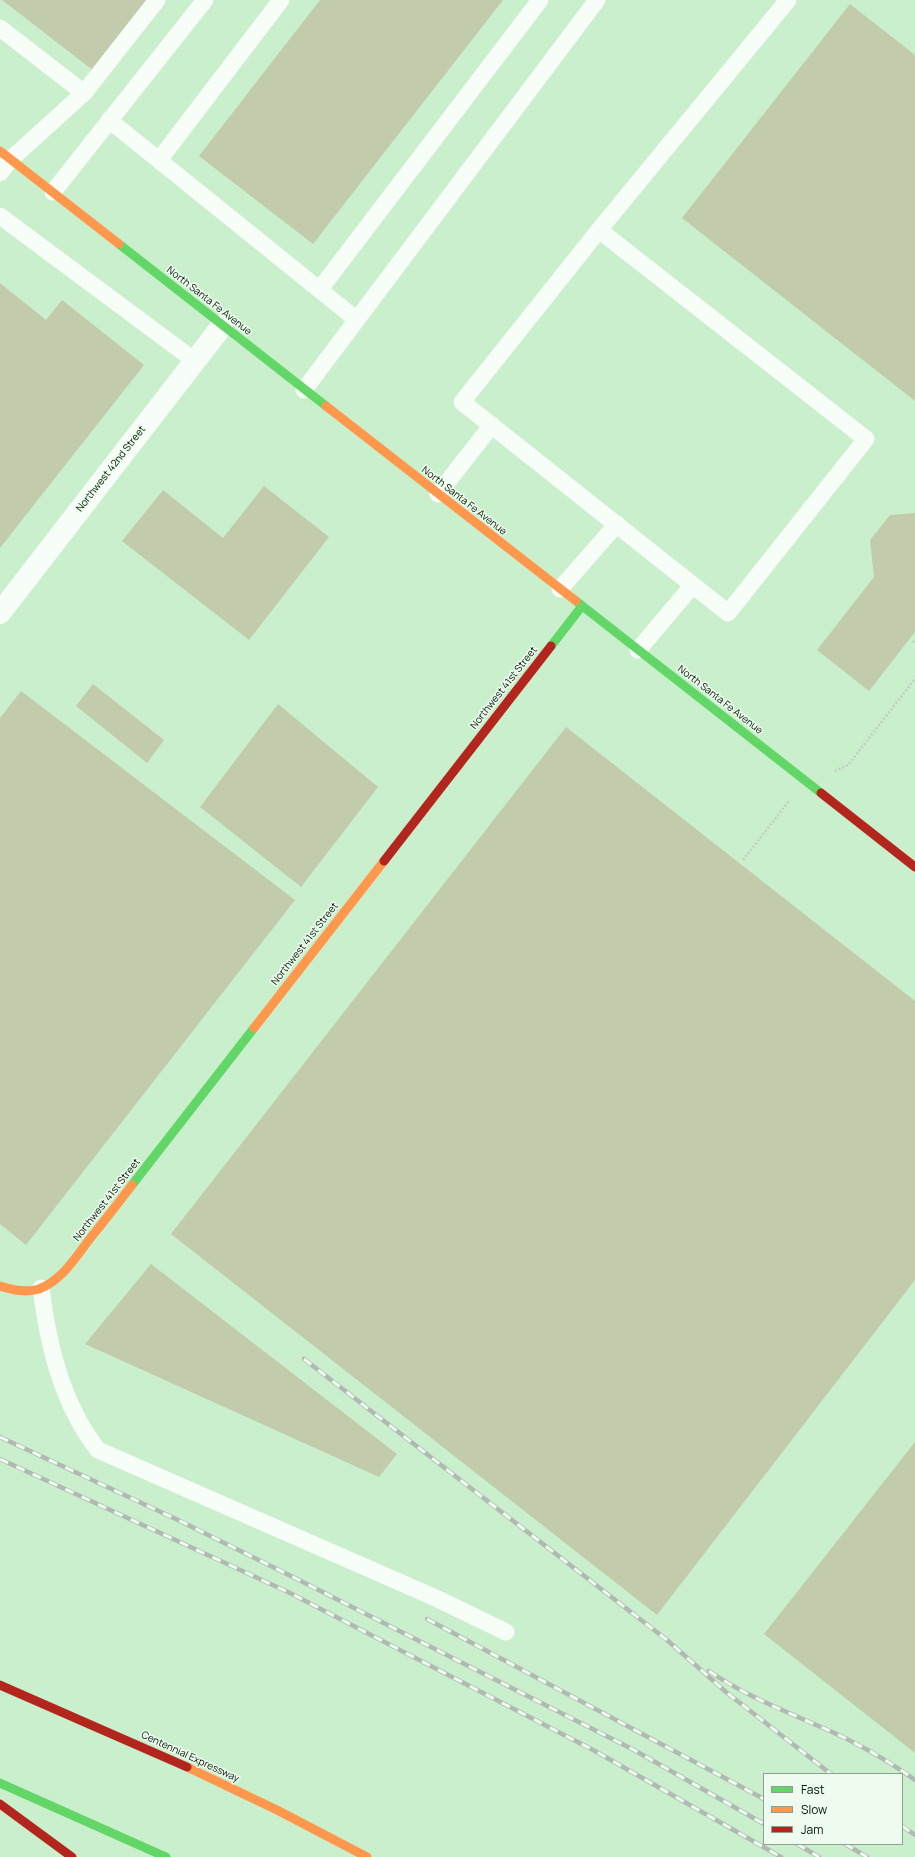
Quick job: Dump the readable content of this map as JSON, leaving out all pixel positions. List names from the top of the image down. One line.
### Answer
{"streets":{"main road":["North Santa Fe Avenue","Northwest 41st Street","Centennial Expressway"],"street":["Northwest 42nd Street"]},"crossings":[["North Santa Fe Avenue","Northwest 42nd Street"],["North Santa Fe Avenue","Northwest 41st Street"]],"legend":["Fast","Slow","Jam"]}
